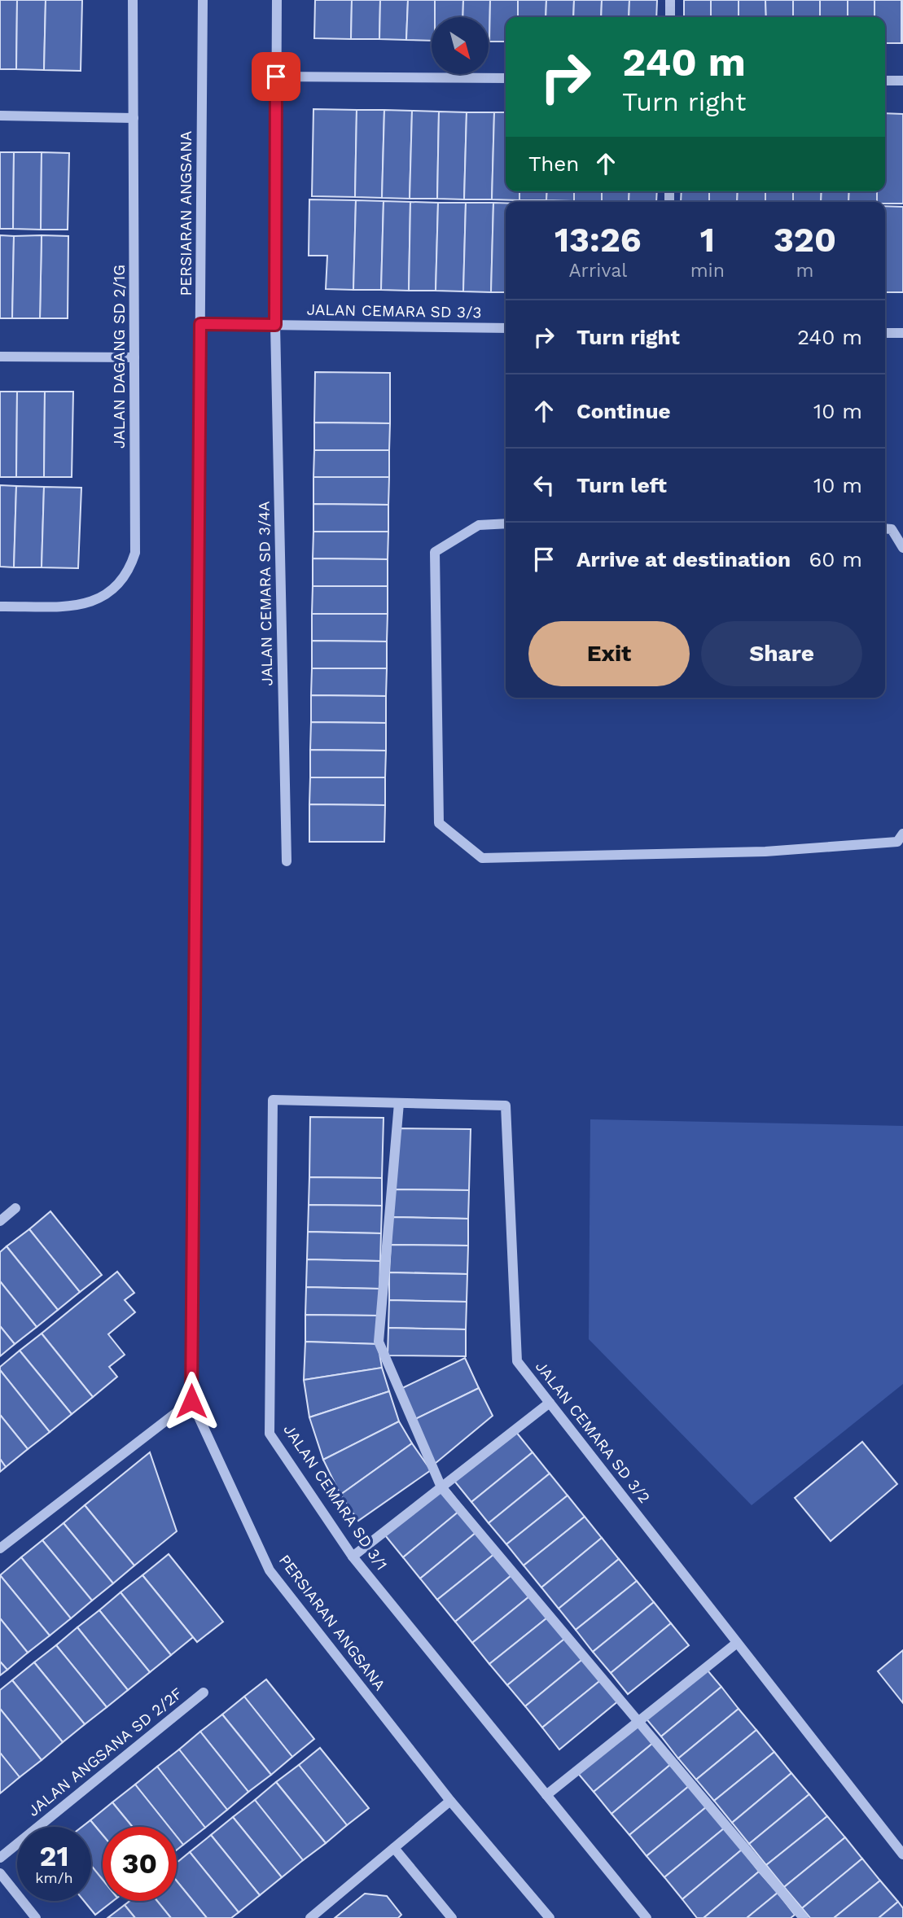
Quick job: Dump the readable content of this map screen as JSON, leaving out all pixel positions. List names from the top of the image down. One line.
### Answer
{"streets":{"street":["PERSIARAN ANGSANA","JALAN CEMARA SD 3/3","JALAN DAGANG SD 2/1G","JALAN CEMARA SD 3/4A","JALAN CEMARA SD 3/2","JALAN CEMARA SD 3/1","JALAN ANGSANA SD 2/2F"]},"crossings":[["PERSIARAN ANGSANA","JALAN CEMARA SD 3/3"],["JALAN CEMARA SD 3/3","JALAN CEMARA SD 3/4A"],["JALAN CEMARA SD 3/2","JALAN CEMARA SD 3/1"]],"north":"bottom right","page":{"turn":["240 m","Turn right"],"then":"Then","eta":["13:26","Arrival","1","min","320","m"],"list":[{"name":"Turn right","value":"240 m"},{"name":"Continue","value":"10 m"},{"name":"Turn left","value":"10 m"},{"name":"Arrive at destination","value":"60 m"}],"buttons":["Exit","Share"],"speed":"21 km/h","limit":"30"}}
